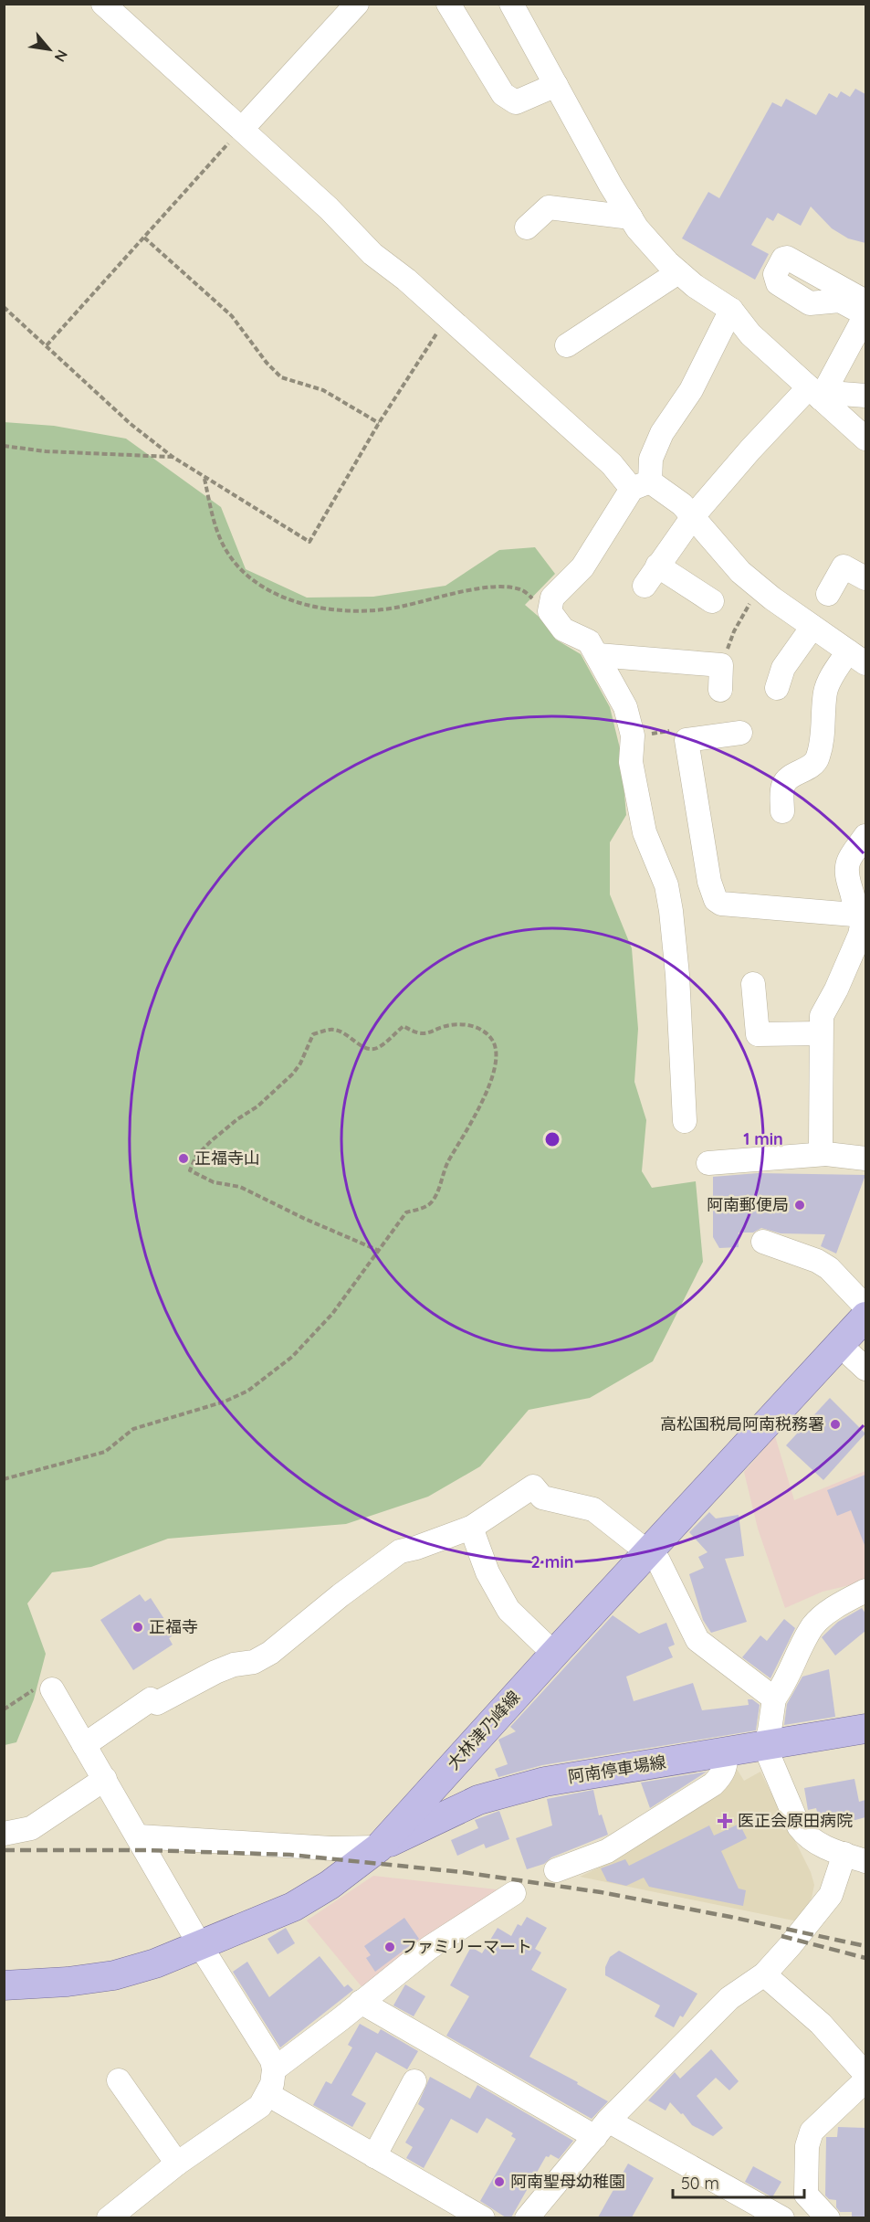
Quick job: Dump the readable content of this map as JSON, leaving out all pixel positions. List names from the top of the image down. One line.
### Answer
{"streets":{"main road":["大林津乃峰線","阿南停車場線"]},"crossings":[["大林津乃峰線","阿南停車場線"]],"places":{"other":["正福寺山","阿南郵便局","高松国税局阿南税務署","正福寺","ファミリーマート","阿南聖母幼稚園"],"health":["医正会原田病院"]},"scale_bar":"50 m","north":"bottom right","rings":["1 min","2 min"]}
